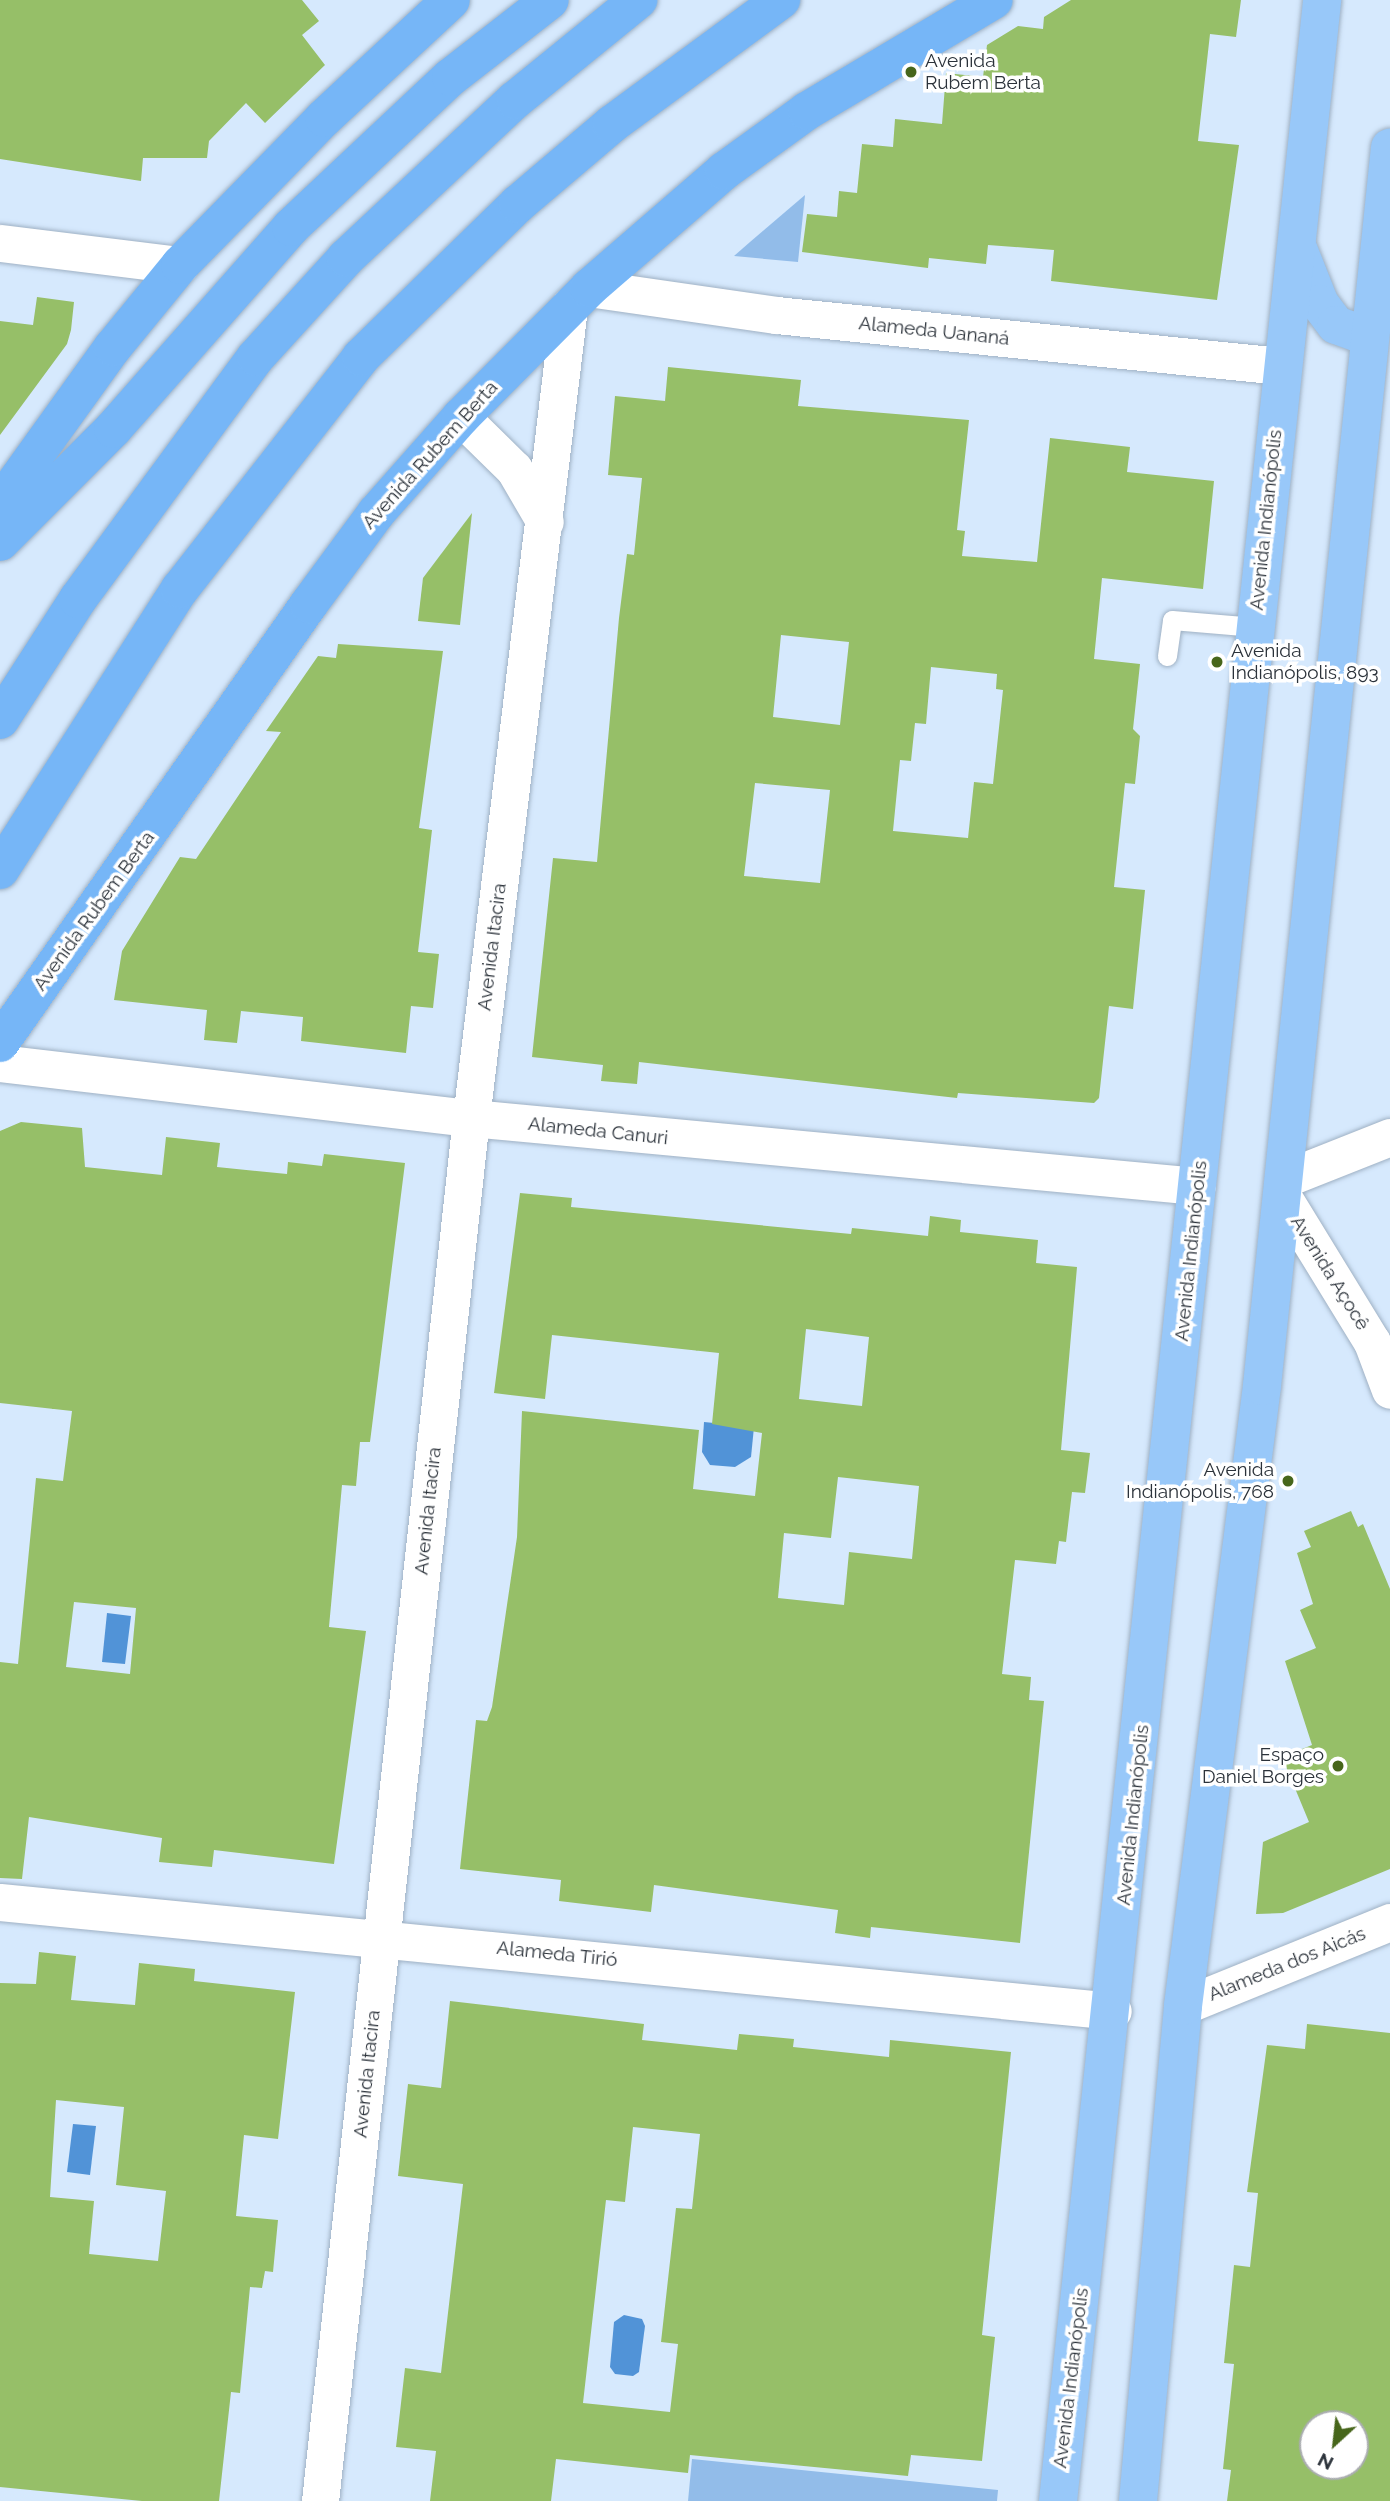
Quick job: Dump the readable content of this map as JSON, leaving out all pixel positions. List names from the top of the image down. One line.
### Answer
{"streets":{"highway":["Avenida Rubem Berta"],"main road":["Avenida Indianópolis"],"street":["Alameda Uananá","Avenida Itacira","Alameda Canuri","Avenida Açocê","Alameda Tirió","Alameda dos Aicás"]},"crossings":[["Alameda Uananá","Avenida Rubem Berta"],["Alameda Uananá","Avenida Indianópolis"],["Alameda Uananá","Avenida Itacira"],["Avenida Rubem Berta","Avenida Itacira"],["Avenida Indianópolis","Alameda Canuri"],["Avenida Indianópolis","Alameda Tirió"],["Avenida Itacira","Alameda Canuri"],["Avenida Itacira","Alameda Tirió"]],"places":["Avenida Rubem Berta","Avenida Indianópolis, 893","Avenida Indianópolis, 768","Espaço Daniel Borges"],"north":"bottom left"}
